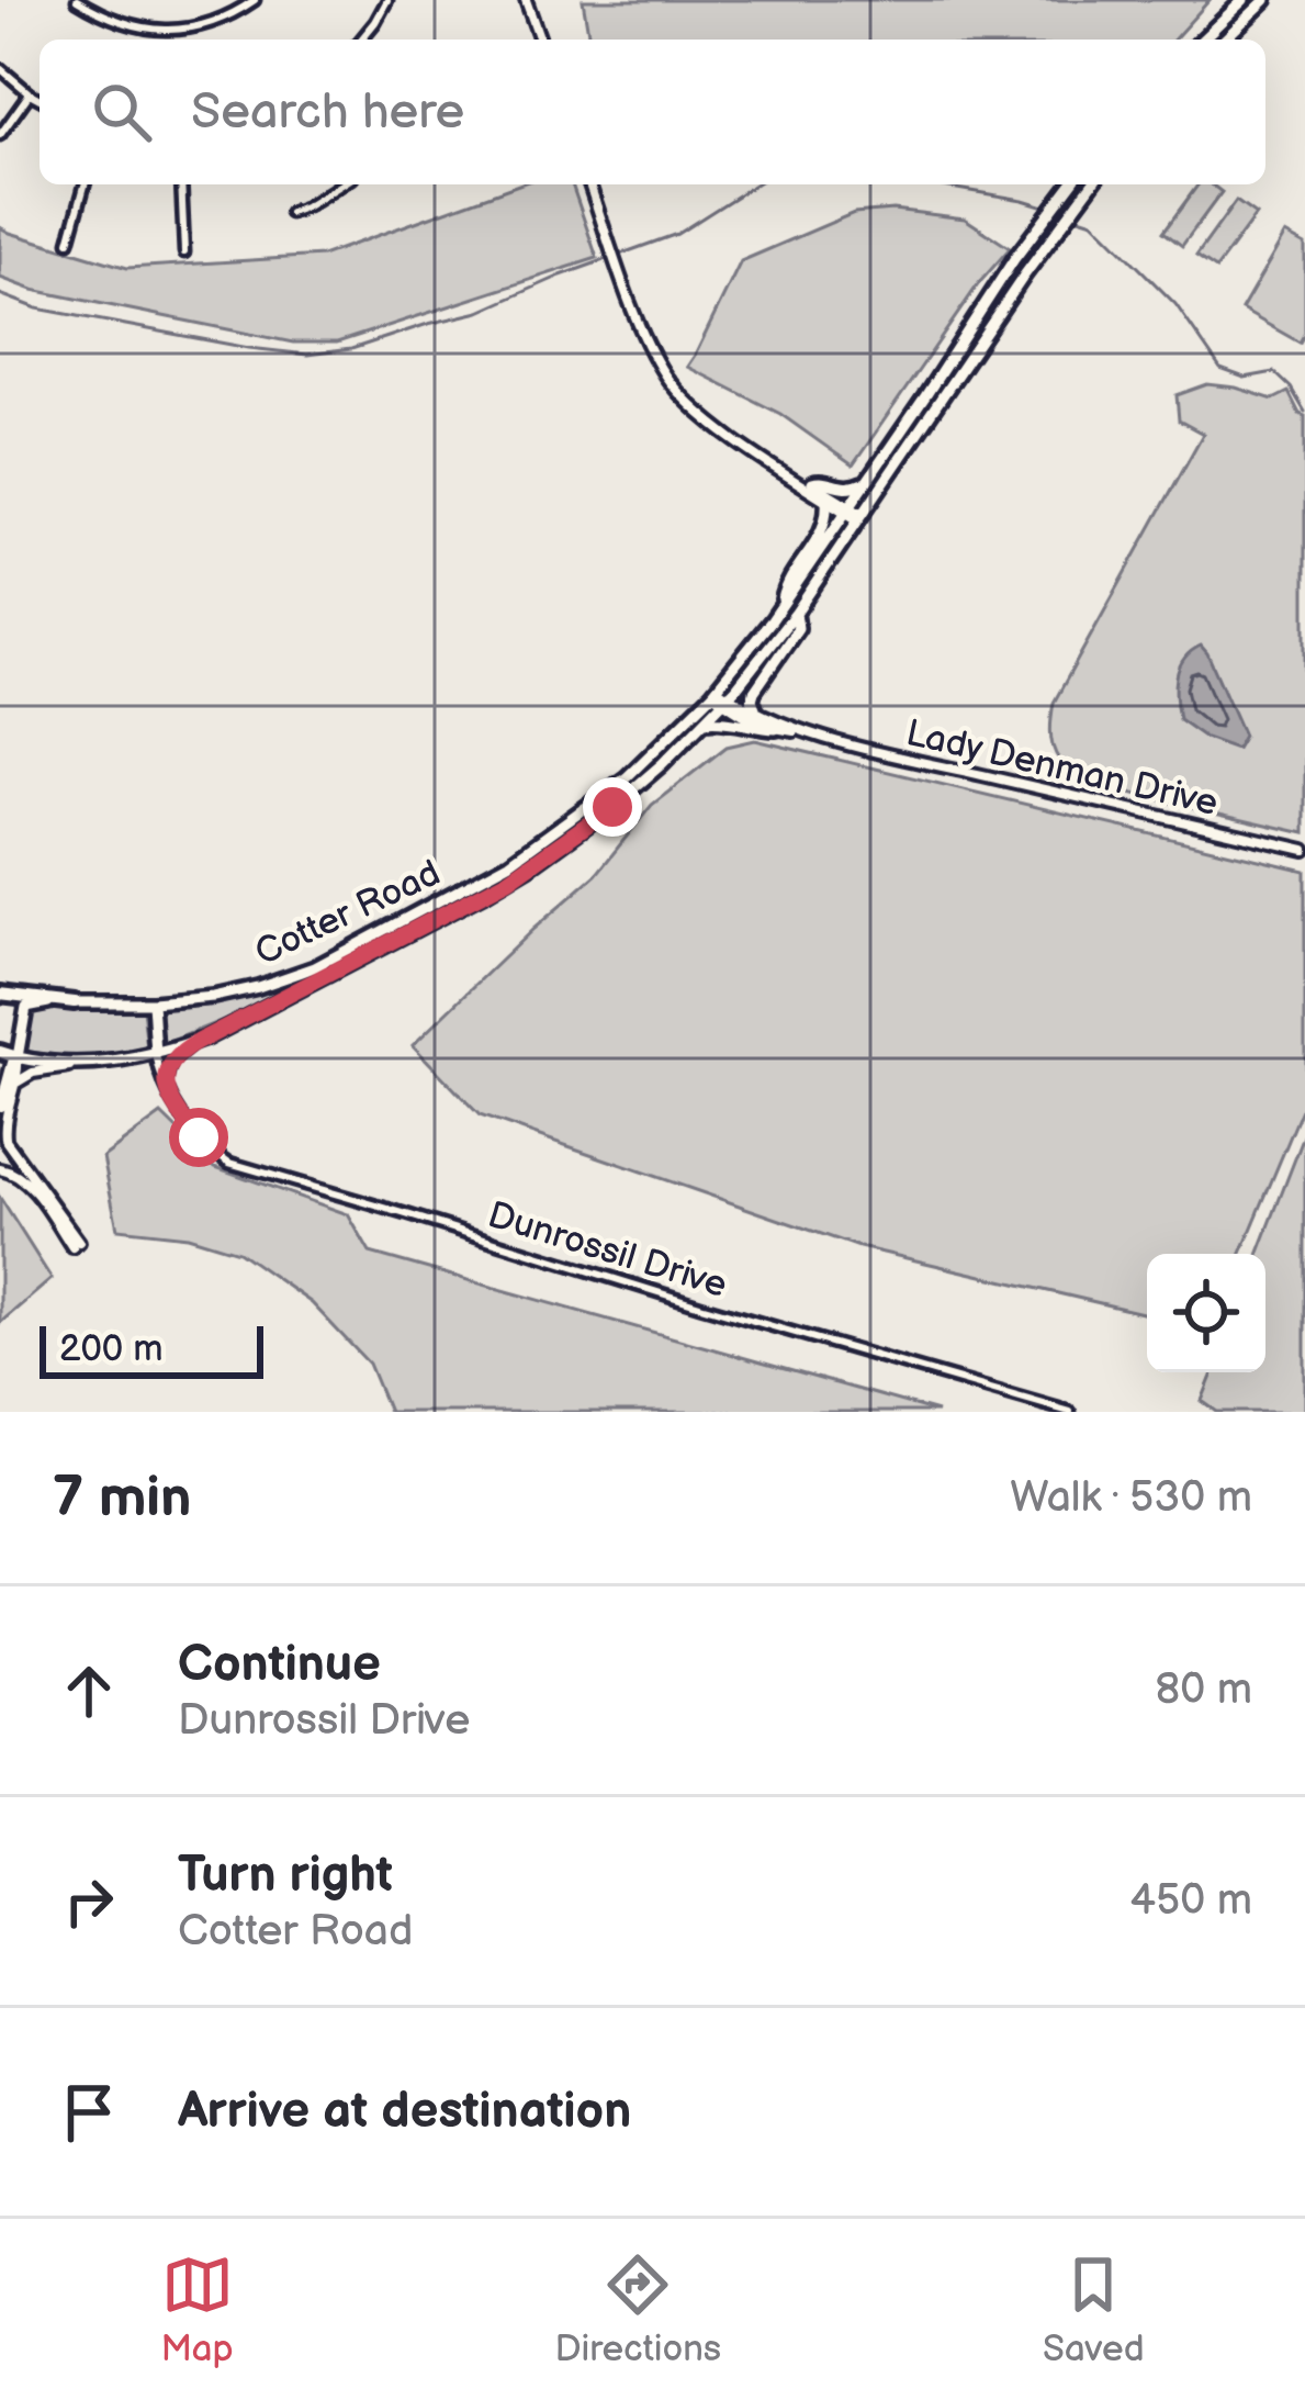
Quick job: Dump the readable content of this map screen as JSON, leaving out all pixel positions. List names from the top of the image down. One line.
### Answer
{"streets":{"main road":["Cotter Road"],"street":["Lady Denman Drive","Dunrossil Drive"]},"crossings":[["Lady Denman Drive","Cotter Road"],["Cotter Road","Dunrossil Drive"]],"scale_bar":"200 m","page":{"search":"Search here","scale":"200 m","heading":["7 min","Walk · 530 m"],"list":[["Continue","Dunrossil Drive","80 m"],["Turn right","Cotter Road","450 m"],"Arrive at destination"],"nav":["Map","Directions","Saved"]}}
